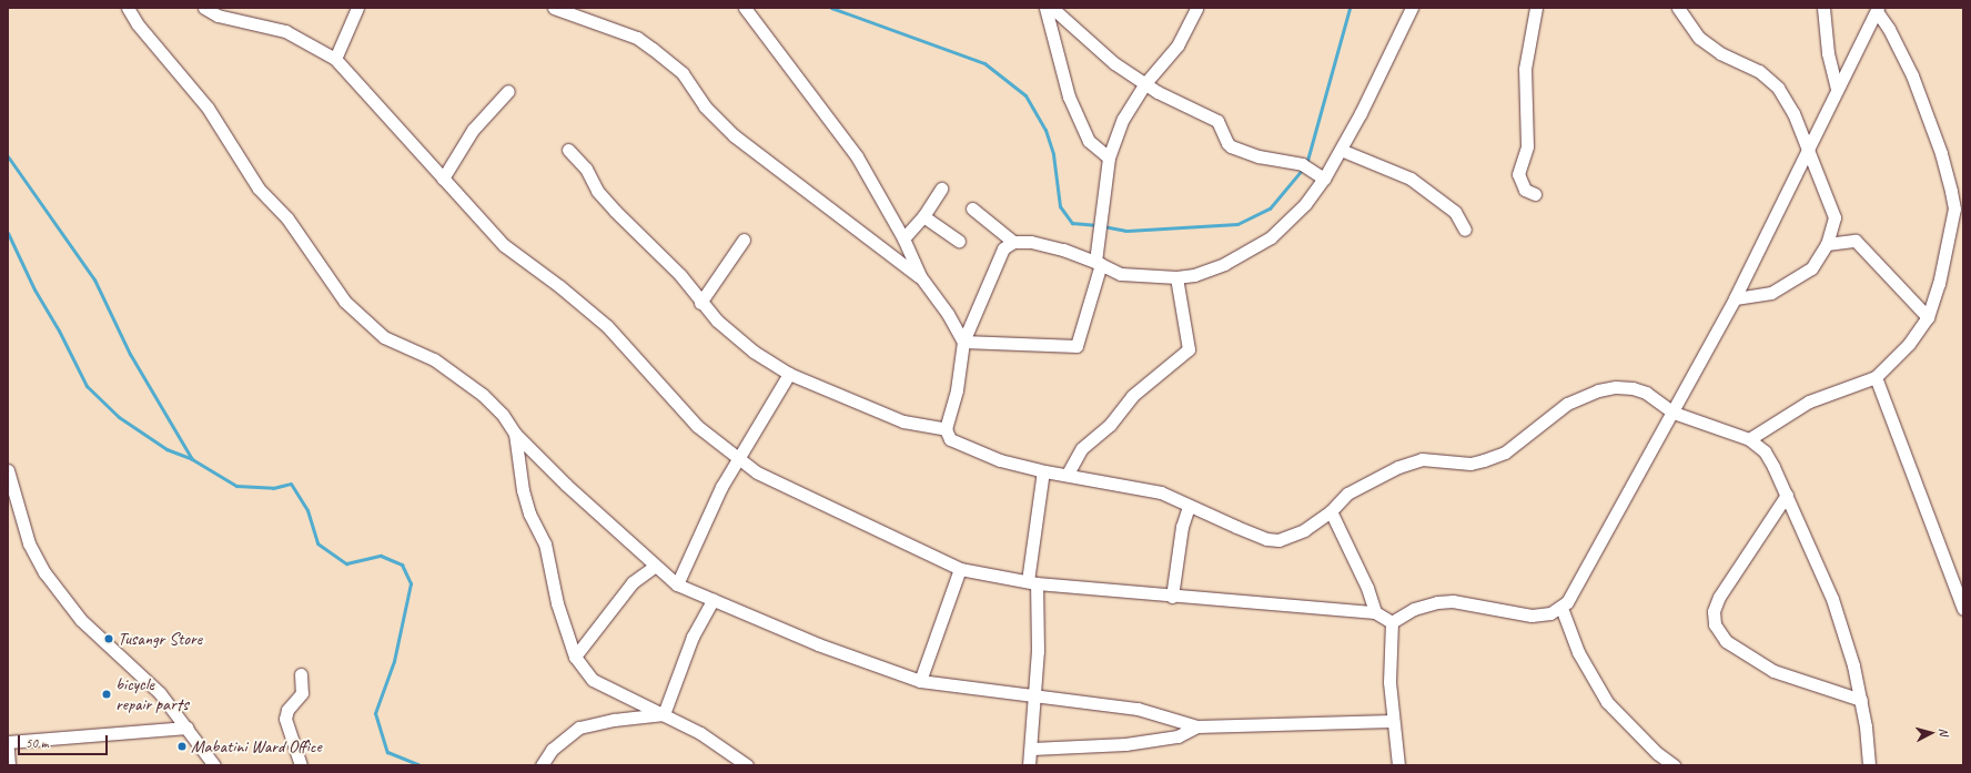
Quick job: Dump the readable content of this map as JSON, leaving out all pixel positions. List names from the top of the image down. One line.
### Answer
{"places":["Tusangr Store","bicycle repair parts","Mabatini Ward Office"],"scale_bar":"50 m","north":"right"}
